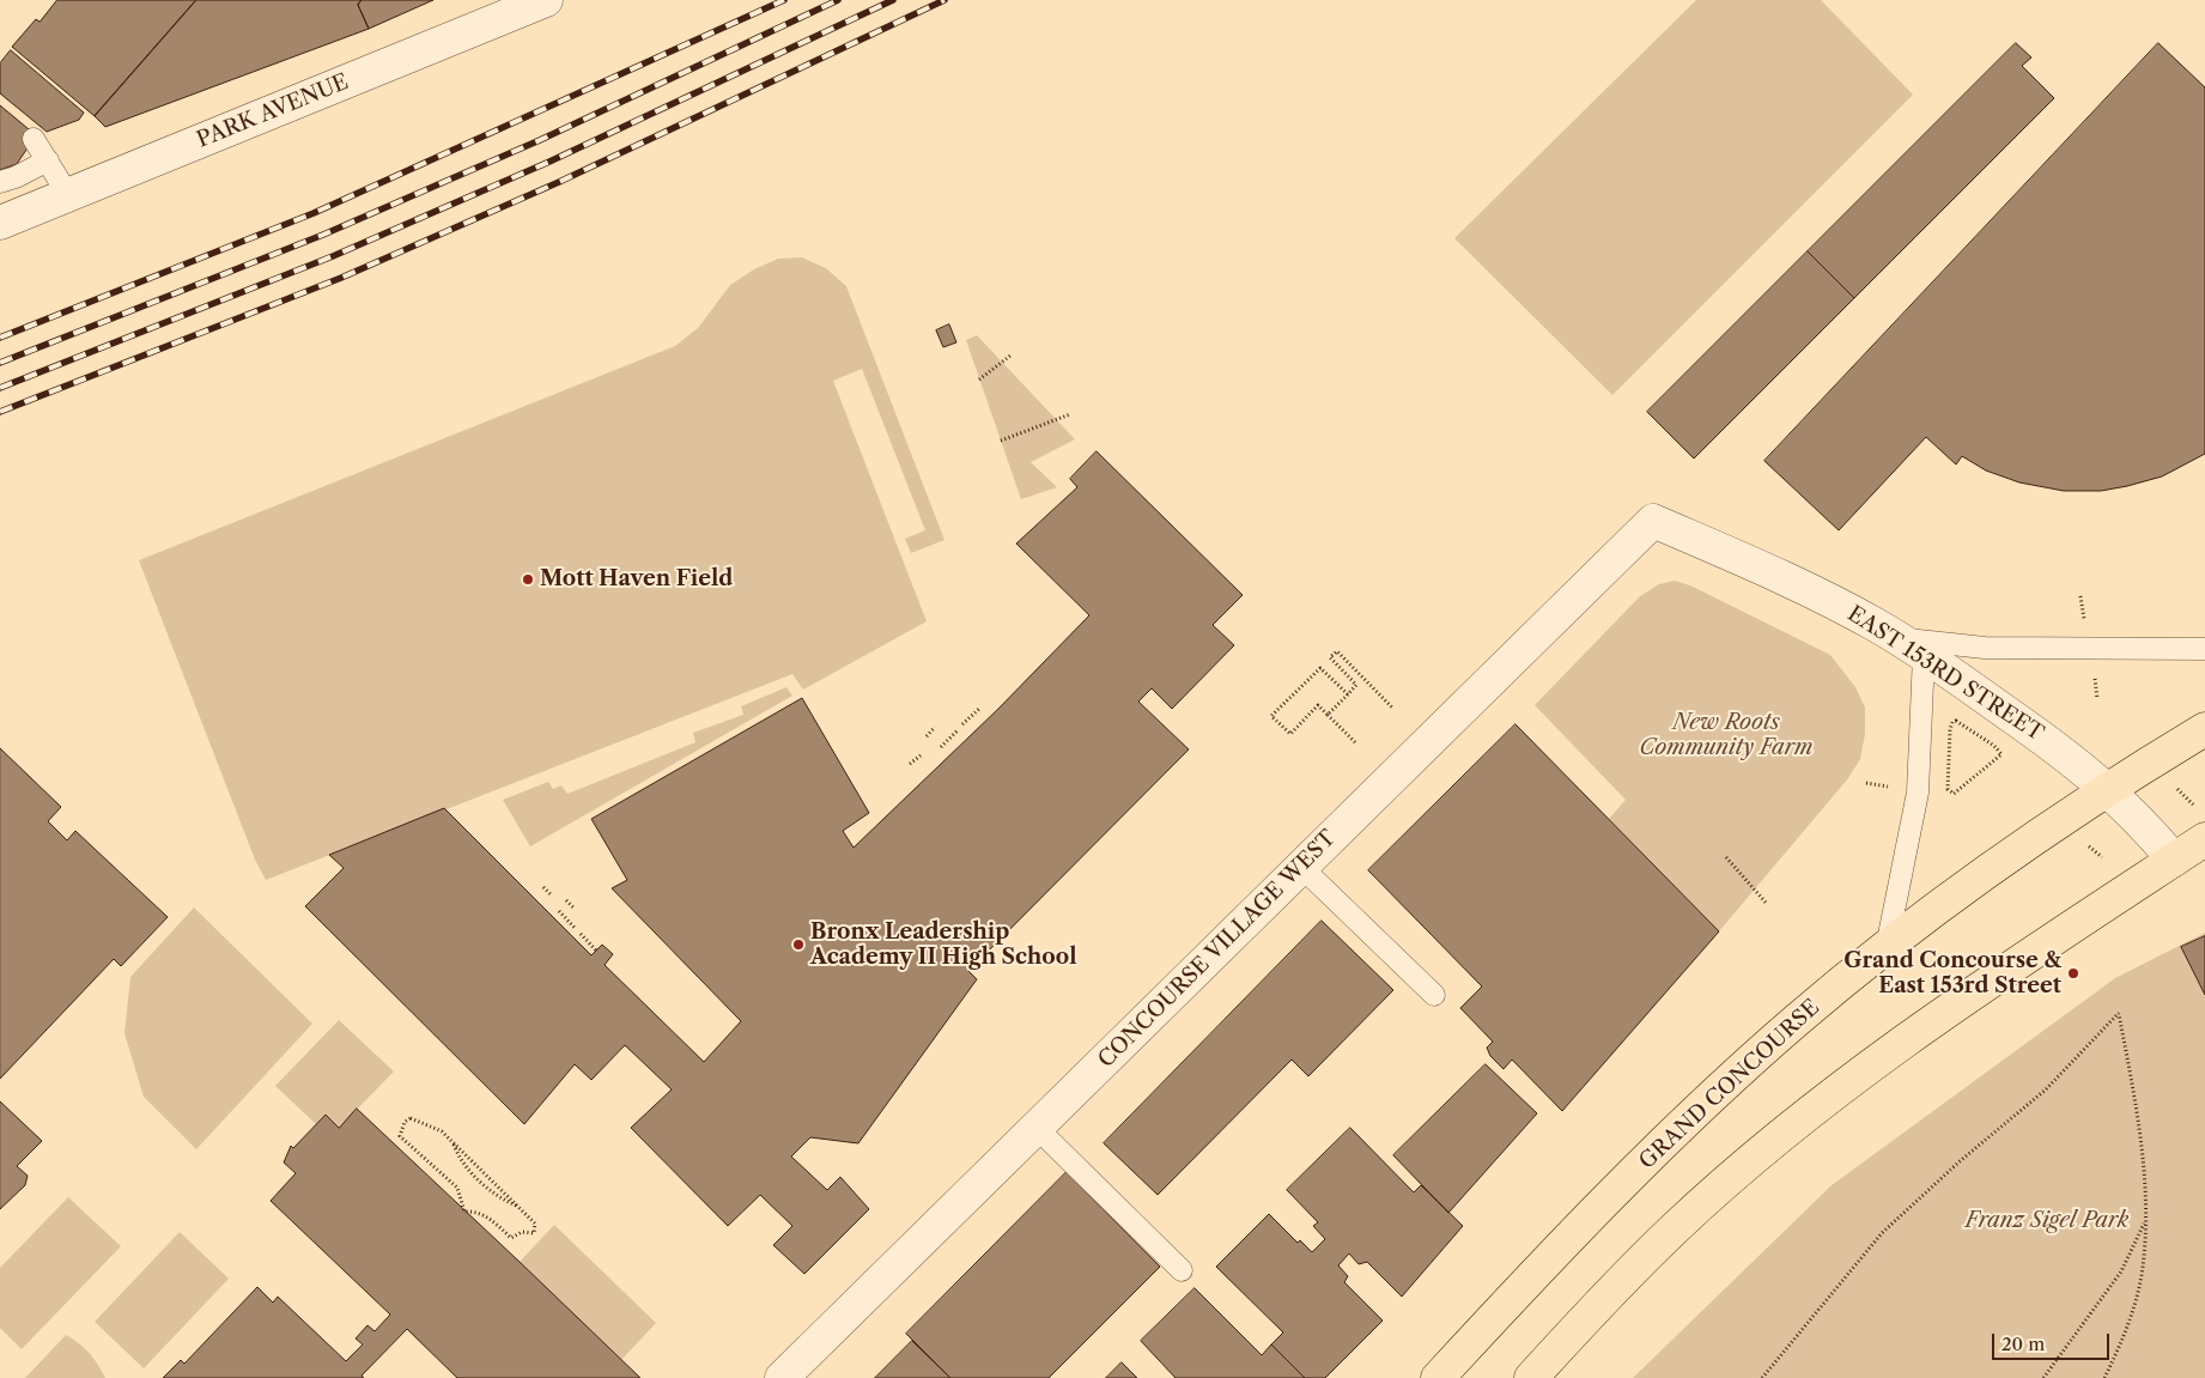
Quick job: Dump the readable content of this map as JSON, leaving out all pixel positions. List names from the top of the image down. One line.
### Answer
{"streets":{"main road":["GRAND CONCOURSE"],"street":["PARK AVENUE","EAST 153RD STREET","CONCOURSE VILLAGE WEST"]},"crossings":[["EAST 153RD STREET","CONCOURSE VILLAGE WEST"],["EAST 153RD STREET","GRAND CONCOURSE"]],"parks":["New Roots Community Farm","Franz Sigel Park"],"places":["Mott Haven Field","Bronx Leadership Academy II High School","Grand Concourse & East 153rd Street"],"scale_bar":"20 m"}
